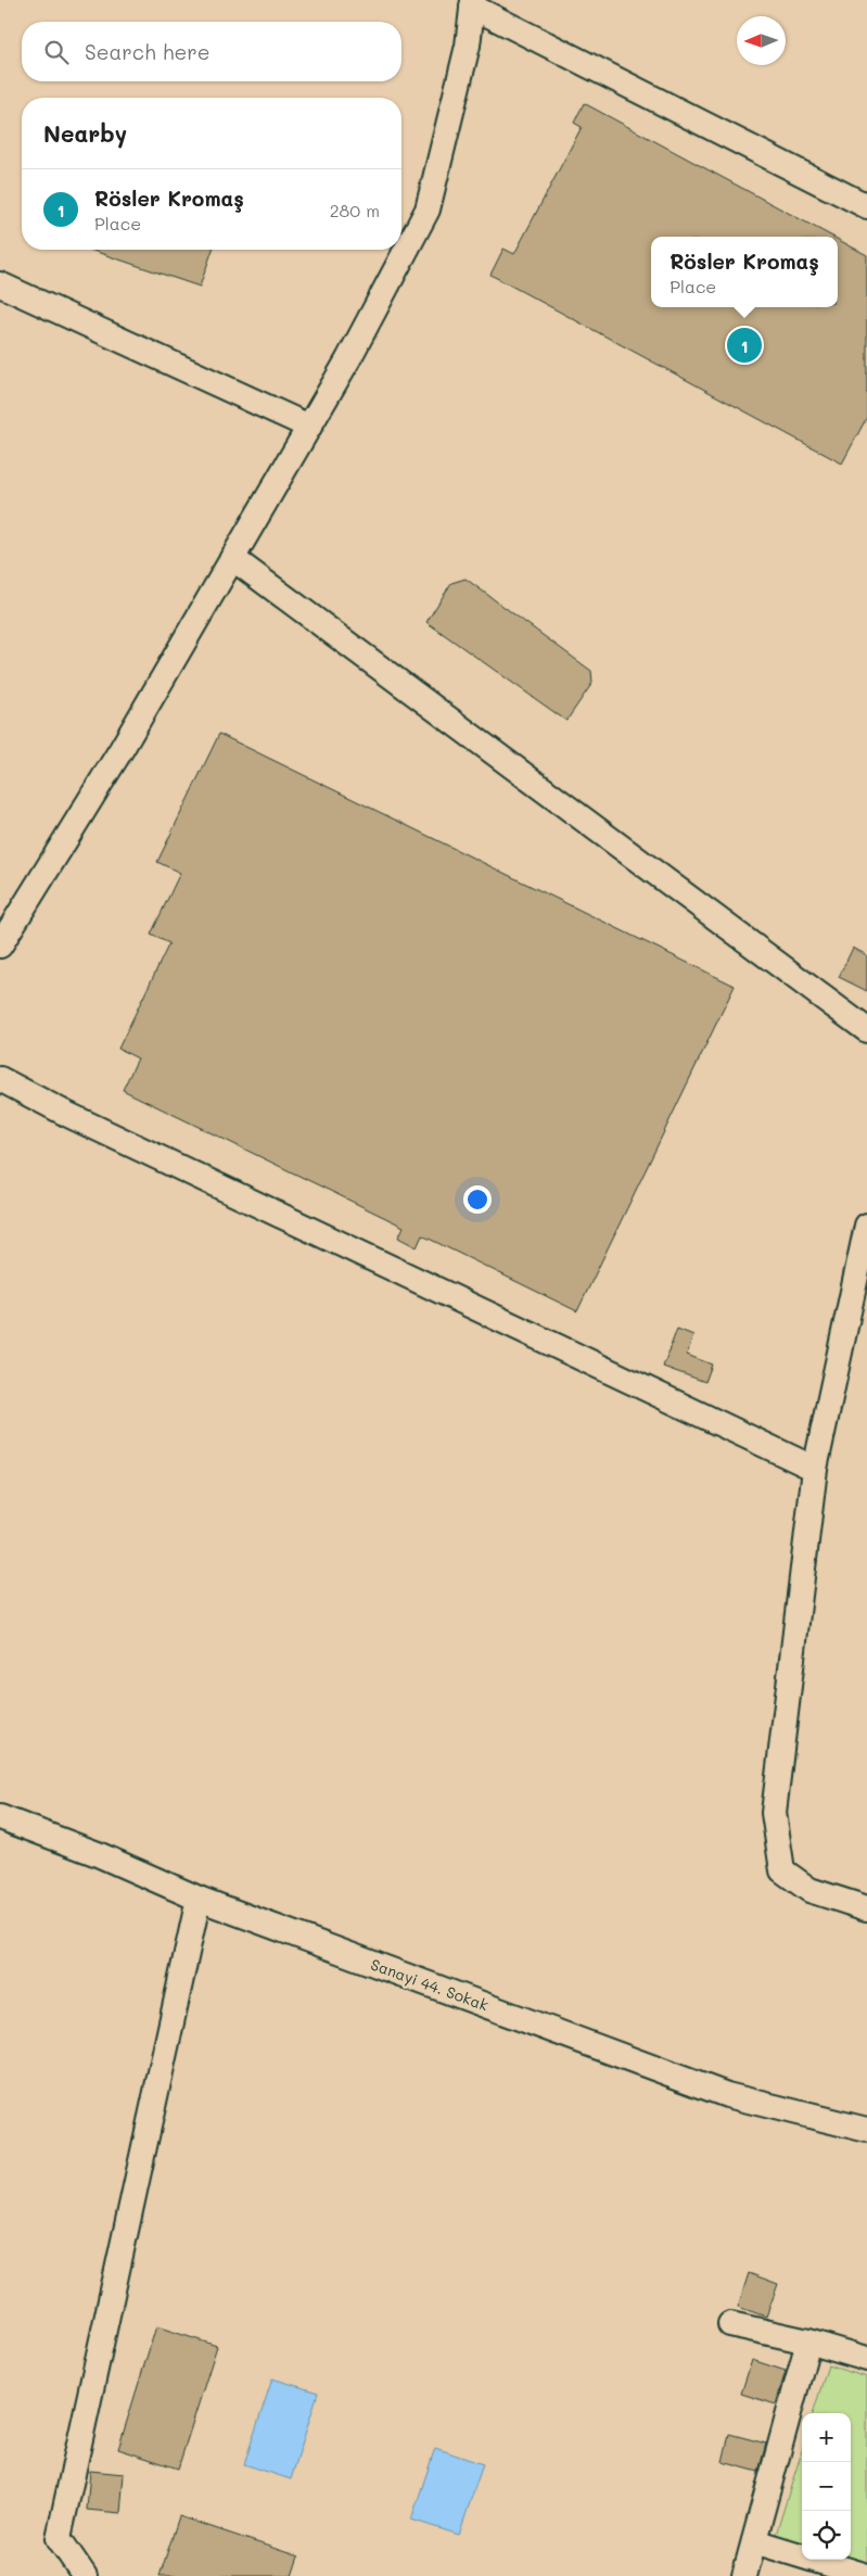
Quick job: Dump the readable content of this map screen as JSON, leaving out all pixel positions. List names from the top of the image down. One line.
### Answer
{"streets":{"street":["Sanayi 44. Sokak"]},"north":"left","page":{"search":"Search here","heading":"Nearby","list":[{"mark":"1","name":"Rösler Kromaş","note":"Place","value":"280 m"}],"popup":["Rösler Kromaş","Place"],"pins":"1","map_buttons":["+","−"]}}
